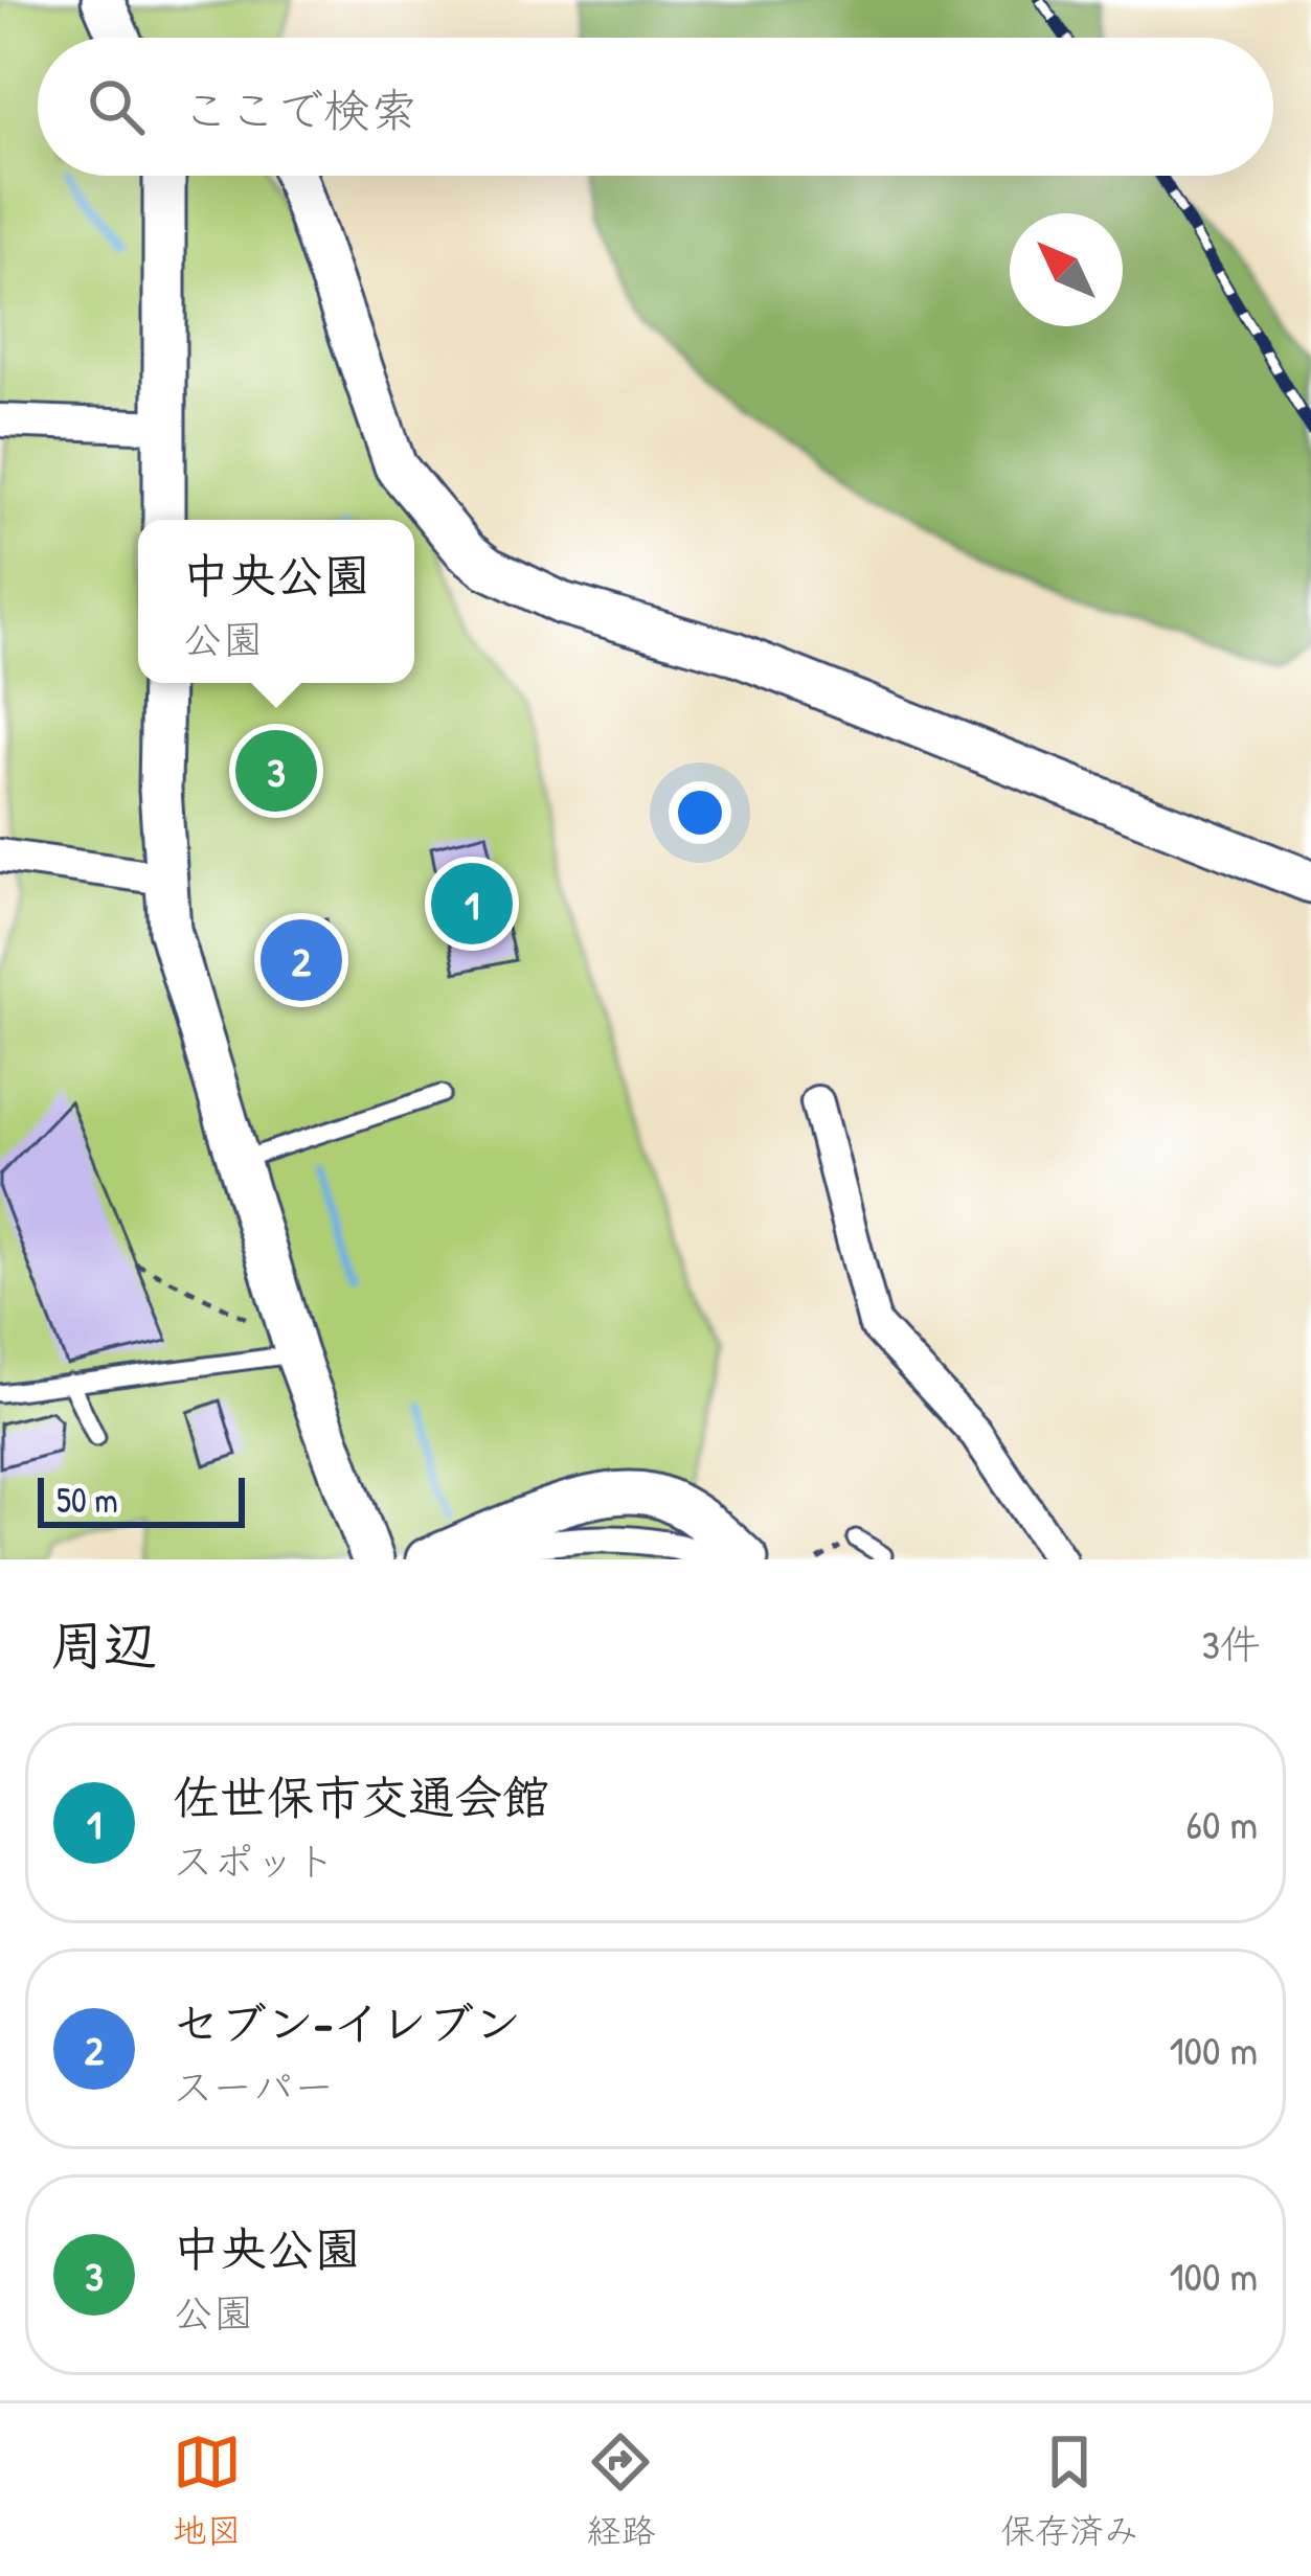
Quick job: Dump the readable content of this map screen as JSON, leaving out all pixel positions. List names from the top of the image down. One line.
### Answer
{"scale_bar":"50 m","north":"top left","page":{"search":"ここで検索","popup":["中央公園","公園"],"pins":["3","1","2"],"scale":"50 m","heading":["周辺","3件"],"list":[{"mark":"1","name":"佐世保市交通会館","note":"スポット","value":"60 m"},{"mark":"2","name":"セブン-イレブン","note":"スーパー","value":"100 m"},{"mark":"3","name":"中央公園","note":"公園","value":"100 m"}],"nav":["地図","経路","保存済み"]}}
